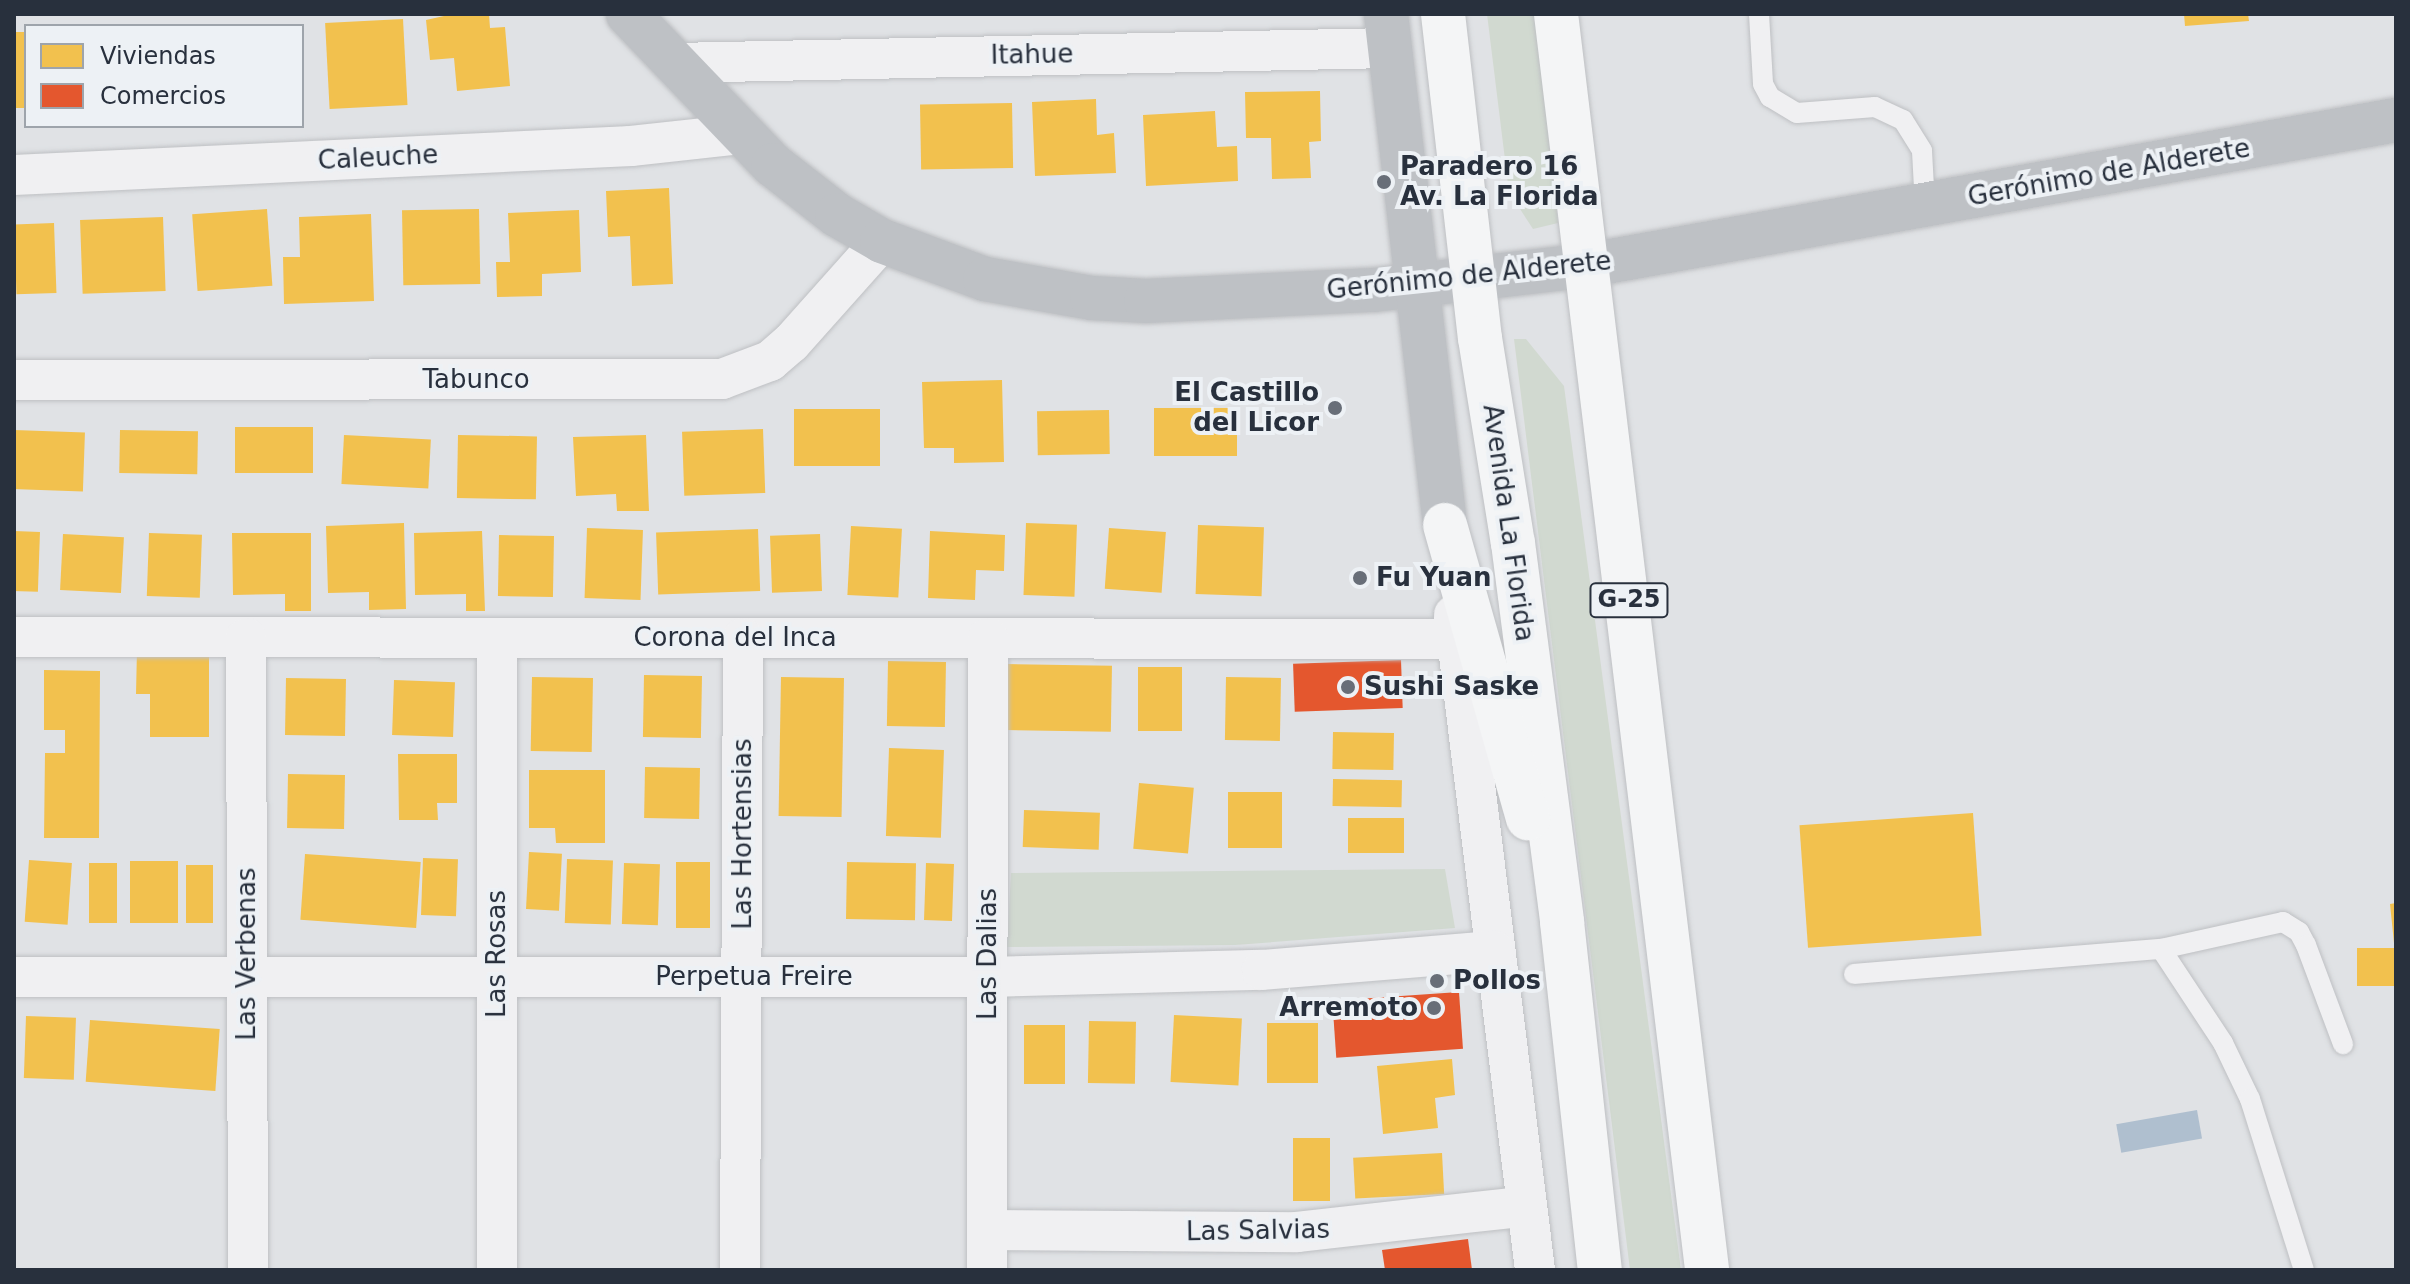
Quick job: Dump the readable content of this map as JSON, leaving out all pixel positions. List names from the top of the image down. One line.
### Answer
{"streets":{"main road":["Avenida La Florida","G-25"],"street":["Itahue","Caleuche","Gerónimo de Alderete","Tabunco","Corona del Inca","Las Hortensias","Las Verbenas","Las Rosas","Las Dalias","Perpetua Freire","Las Salvias"]},"crossings":[["Itahue","Gerónimo de Alderete"],["Caleuche","Gerónimo de Alderete"],["Gerónimo de Alderete","Tabunco"],["Gerónimo de Alderete","Avenida La Florida"],["Gerónimo de Alderete","G-25"],["Corona del Inca","Las Hortensias"],["Corona del Inca","Las Verbenas"],["Corona del Inca","Las Rosas"],["Corona del Inca","Las Dalias"],["Las Hortensias","Perpetua Freire"],["Las Verbenas","Perpetua Freire"],["Las Rosas","Perpetua Freire"],["Las Dalias","Perpetua Freire"],["Las Dalias","Las Salvias"]],"places":["Paradero 16 Av. La Florida","El Castillo del Licor","Fu Yuan","Sushi Saske","Pollos","Arremoto"],"legend":["Viviendas","Comercios"]}
